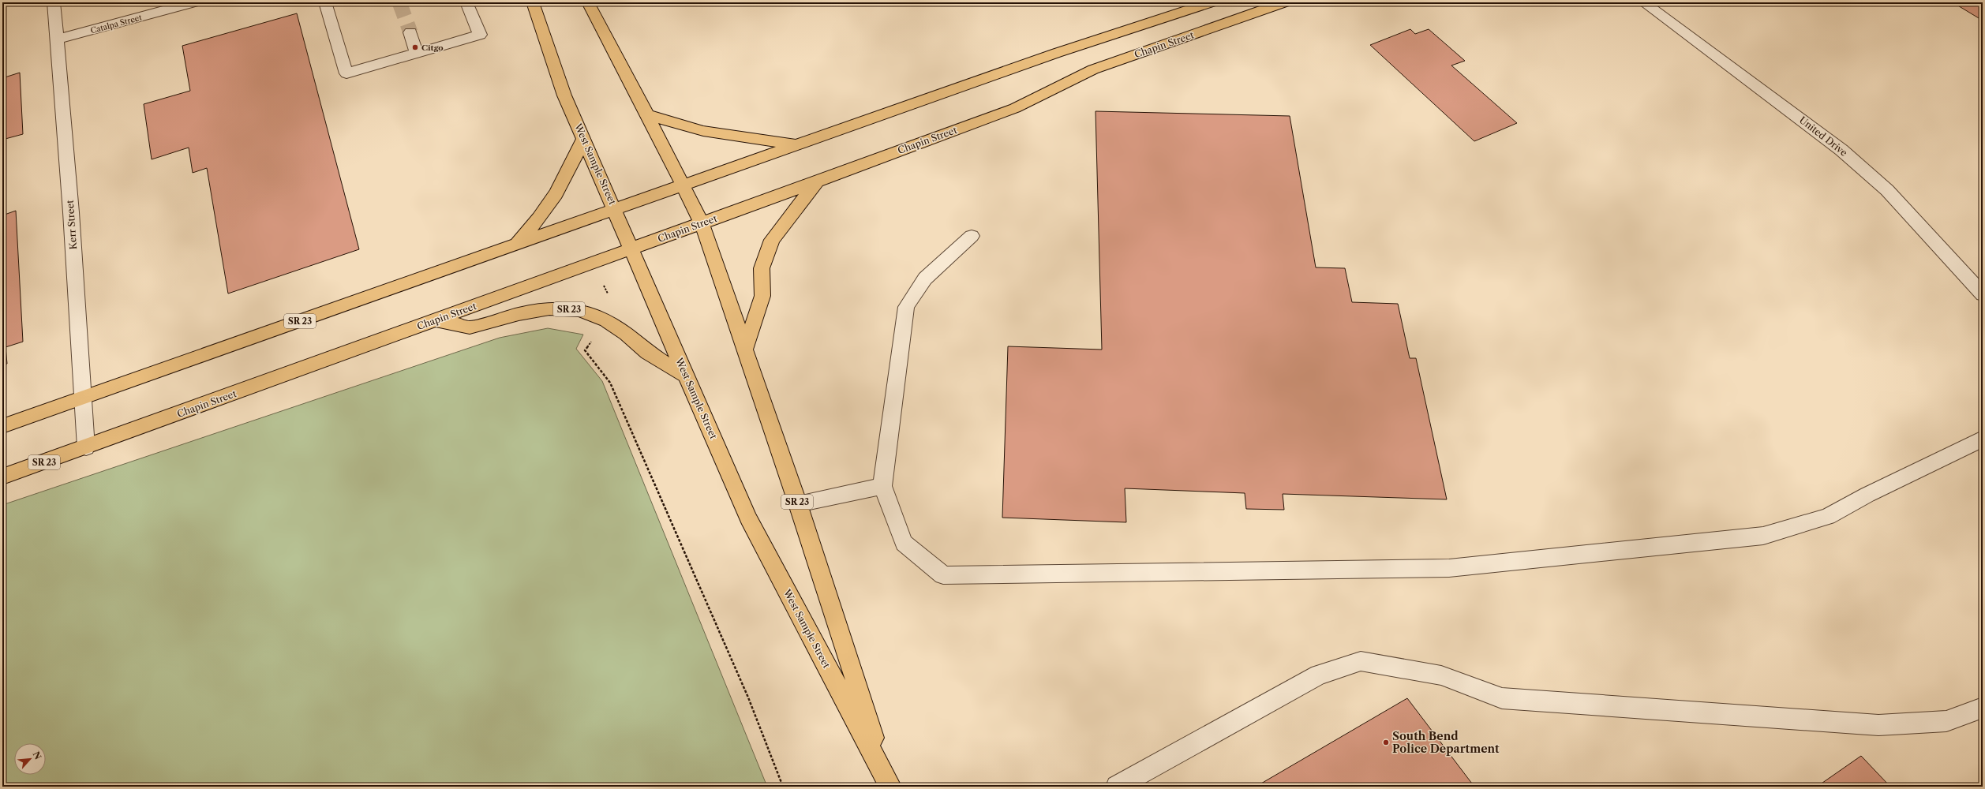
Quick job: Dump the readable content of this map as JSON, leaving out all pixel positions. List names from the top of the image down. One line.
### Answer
{"streets":{"main road":["Chapin Street","West Sample Street","SR 23"],"street":["Catalpa Street","United Drive","Kerr Street"]},"crossings":[["Catalpa Street","Kerr Street"],["Chapin Street","West Sample Street"],["Chapin Street","Kerr Street"],["Chapin Street","SR 23"],["West Sample Street","SR 23"],["Kerr Street","SR 23"]],"places":["Citgo","South Bend Police Department"],"north":"top right"}
